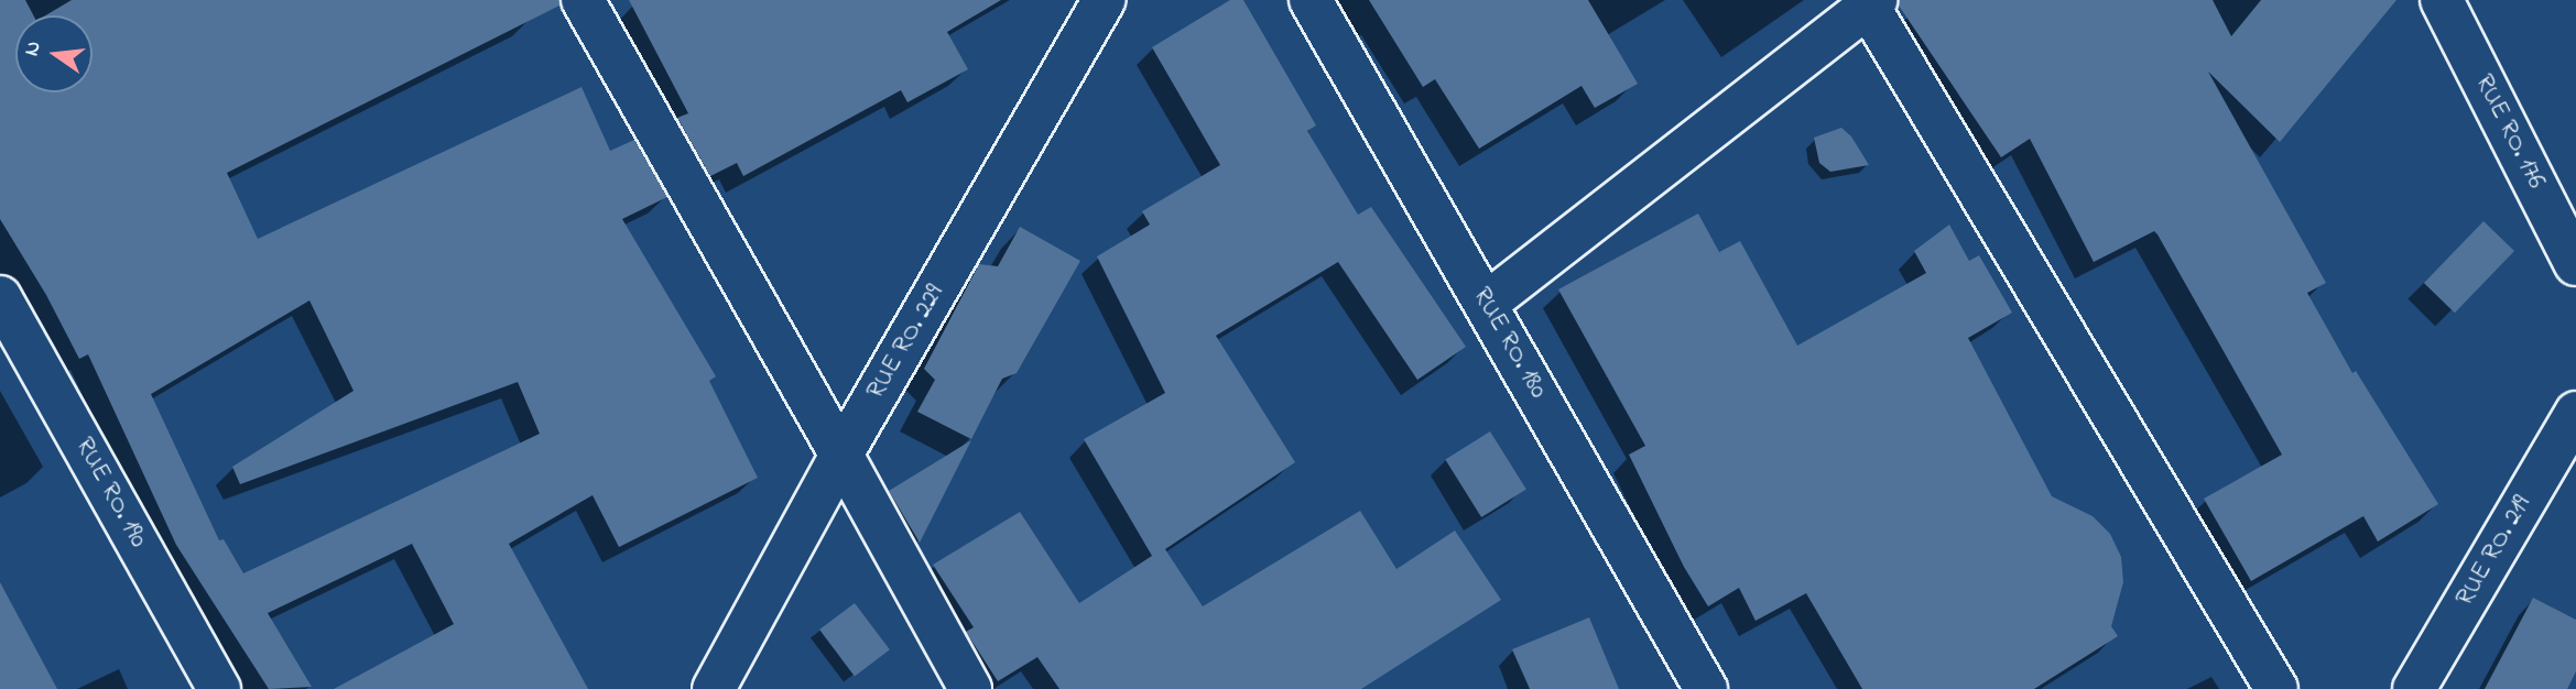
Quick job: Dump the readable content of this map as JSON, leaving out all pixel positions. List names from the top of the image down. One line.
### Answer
{"streets":{"street":["RUE RO. 176","RUE RO. 229","RUE RO. 180","RUE RO. 190","RUE RO. 219"]},"north":"left"}
